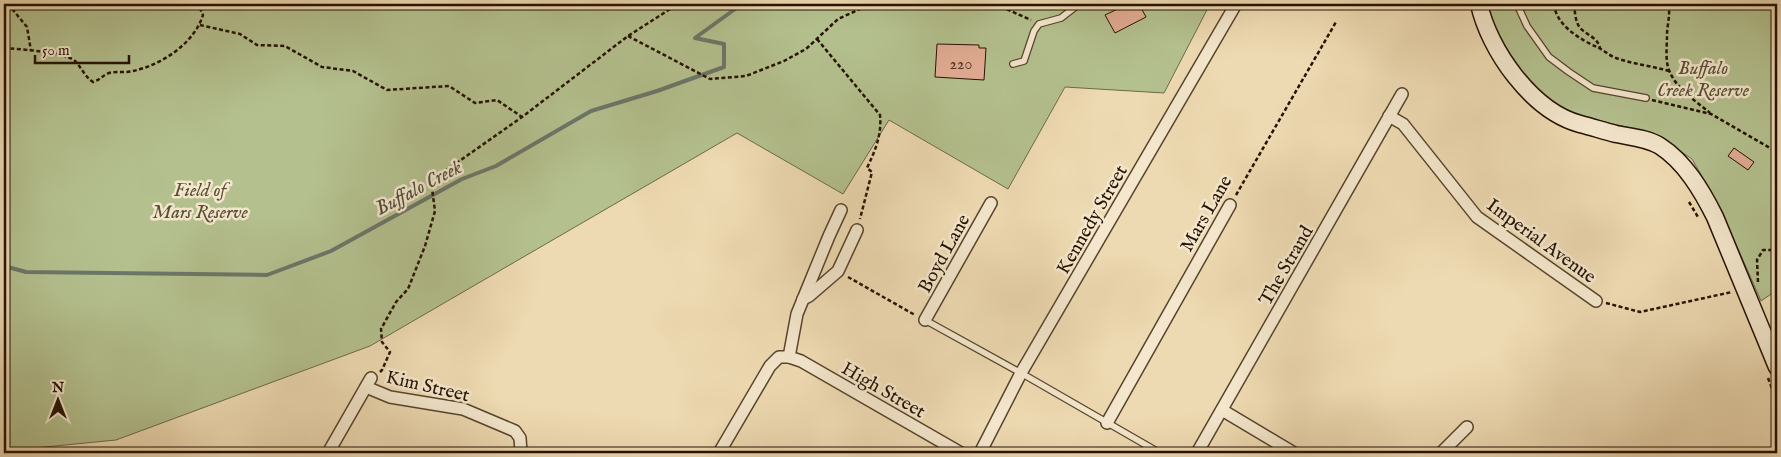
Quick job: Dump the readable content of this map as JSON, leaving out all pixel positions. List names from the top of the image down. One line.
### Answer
{"streets":{"street":["Mars Lane","Kennedy Street","Imperial Avenue","Boyd Lane","The Strand","Kim Street","High Street"]},"crossings":[["Mars Lane","Boyd Lane"],["Kennedy Street","Boyd Lane"],["Imperial Avenue","The Strand"]],"water":["Buffalo Creek"],"parks":["Buffalo Creek Reserve","Field of Mars Reserve"],"house_numbers":["220"],"scale_bar":"50 m","north":"top"}
